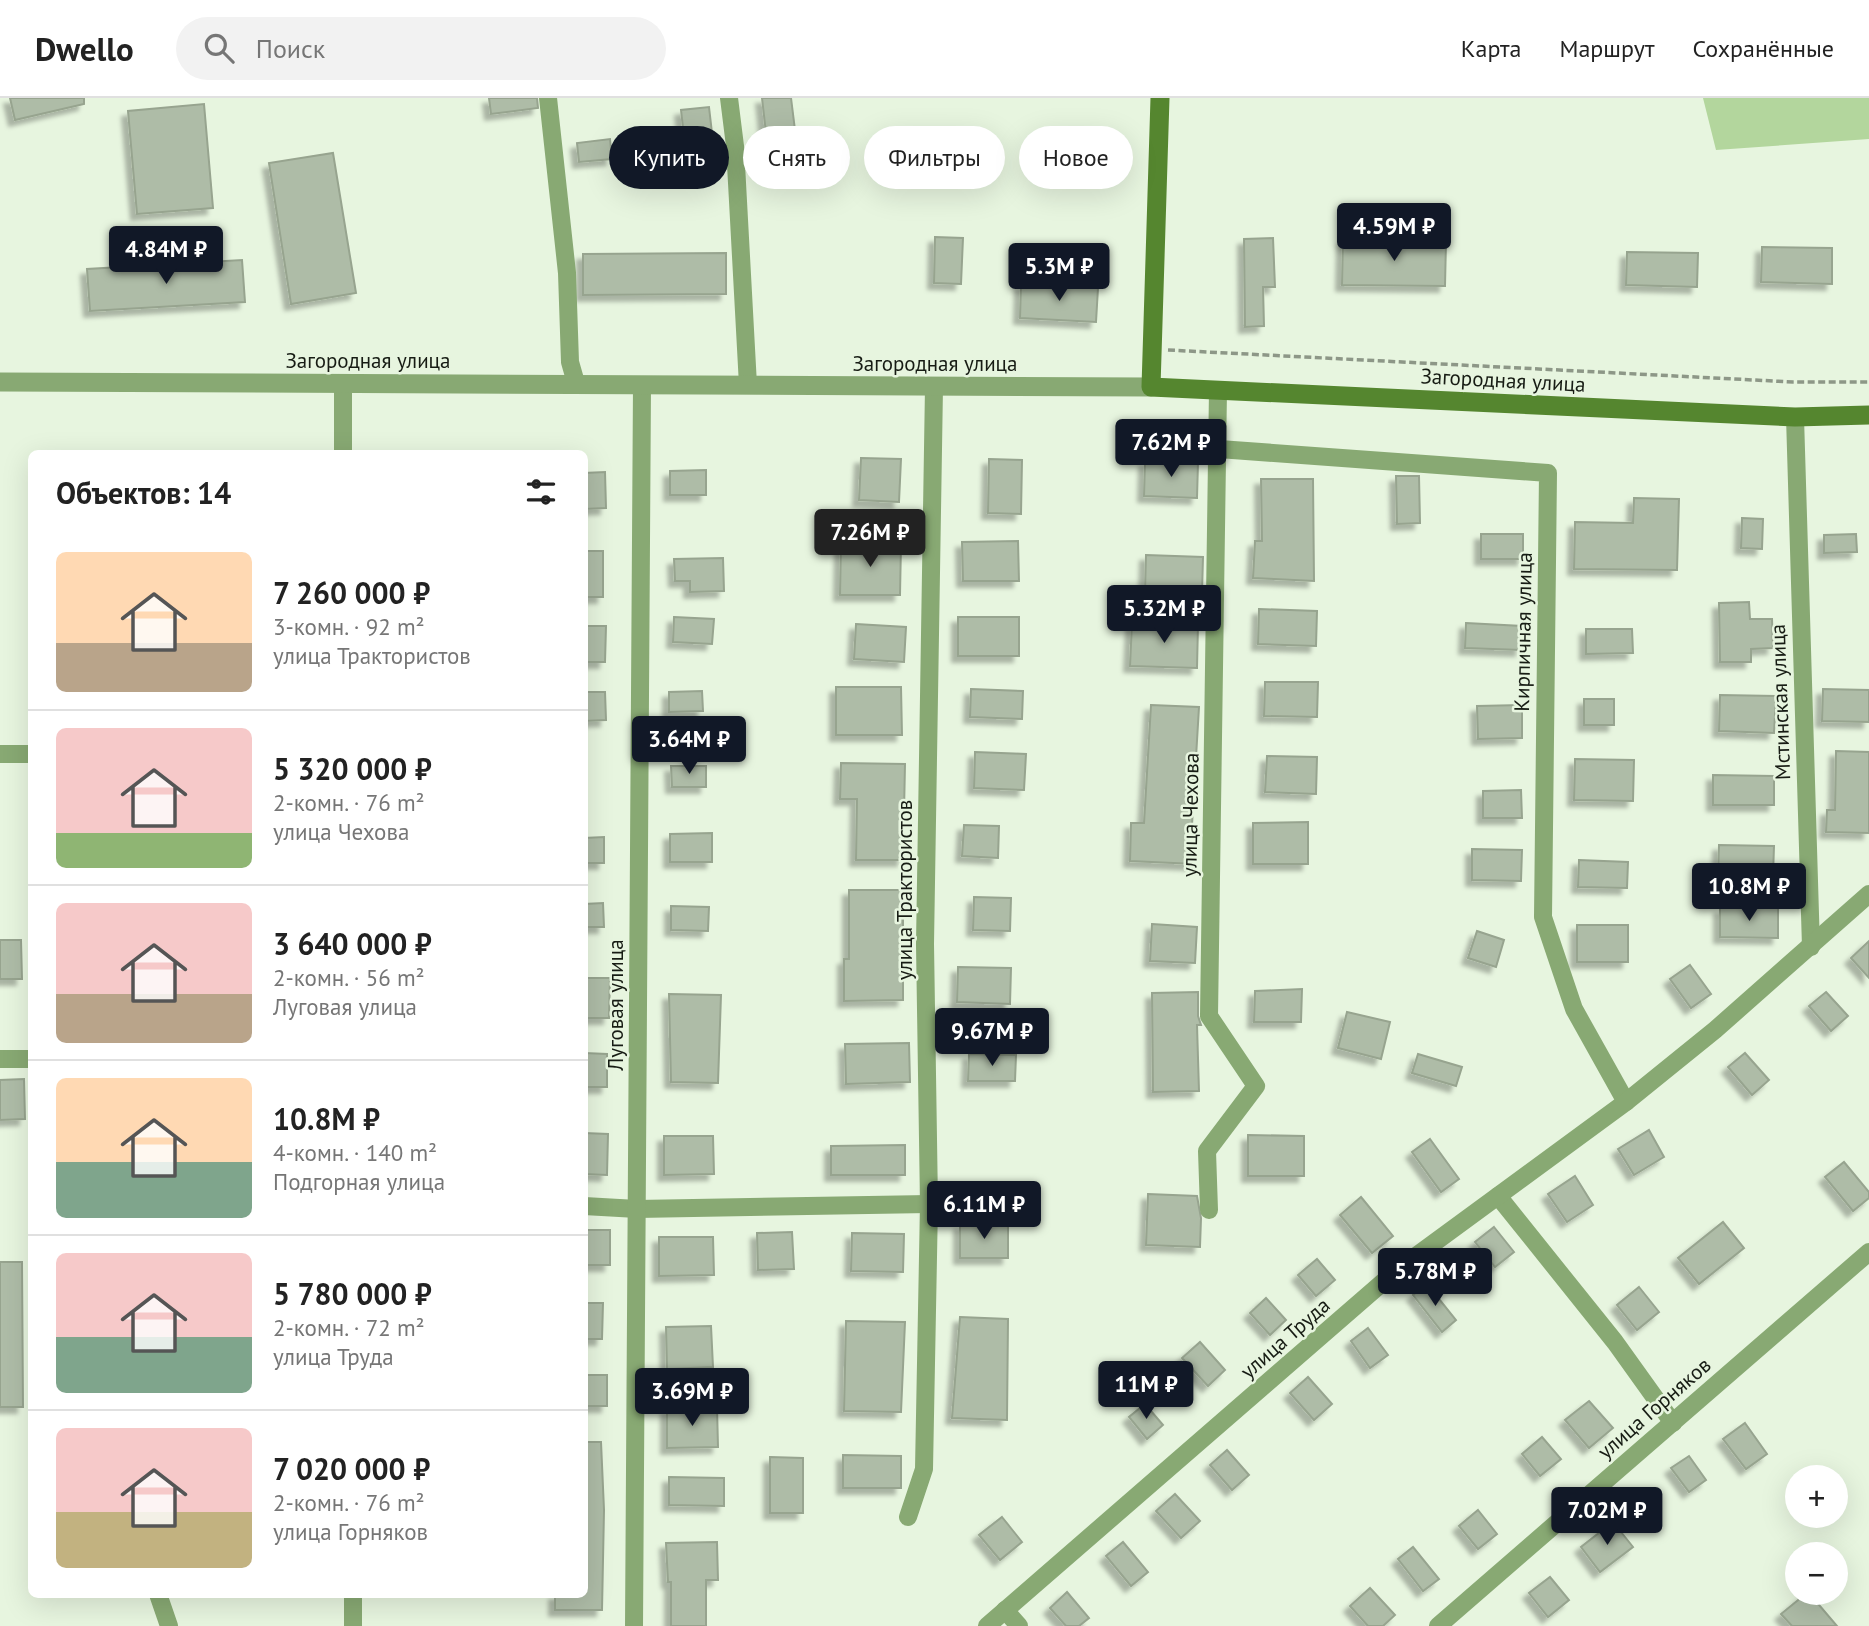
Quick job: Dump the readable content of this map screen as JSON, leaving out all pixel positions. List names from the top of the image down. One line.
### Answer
{"streets":{"main road":["Загородная улица"],"street":["Кирпичная улица","Мстинская улица","улица Чехова","улица Трактористов","Луговая улица","улица Труда","улица Горняков"]},"crossings":[["Загородная улица","Мстинская улица"],["Загородная улица","улица Чехова"],["Загородная улица","улица Трактористов"],["Загородная улица","Луговая улица"],["Кирпичная улица","улица Чехова"],["Кирпичная улица","улица Труда"],["Мстинская улица","улица Труда"]],"page":{"header":"Dwello","search":"Поиск","nav":["Карта","Маршрут","Сохранённые"],"chip":["Купить","Снять","Фильтры","Новое"],"price":["4.59M ₽","4.84M ₽","5.3M ₽","7.62M ₽","7.26M ₽","5.32M ₽","3.64M ₽","10.8M ₽","9.67M ₽","6.11M ₽","5.78M ₽","11M ₽","3.69M ₽","7.02M ₽"],"heading":"Объектов: 14","list":[{"name":"7 260 000 ₽","note":"3-комн. · 92 m² · улица Трактористов"},{"name":"5 320 000 ₽","note":"2-комн. · 76 m² · улица Чехова"},{"name":"3 640 000 ₽","note":"2-комн. · 56 m² · Луговая улица"},{"name":"10.8M ₽","note":"4-комн. · 140 m² · Подгорная улица"},{"name":"5 780 000 ₽","note":"2-комн. · 72 m² · улица Труда"},{"name":"7 020 000 ₽","note":"2-комн. · 76 m² · улица Горняков"}],"map_buttons":["+","−"]}}
